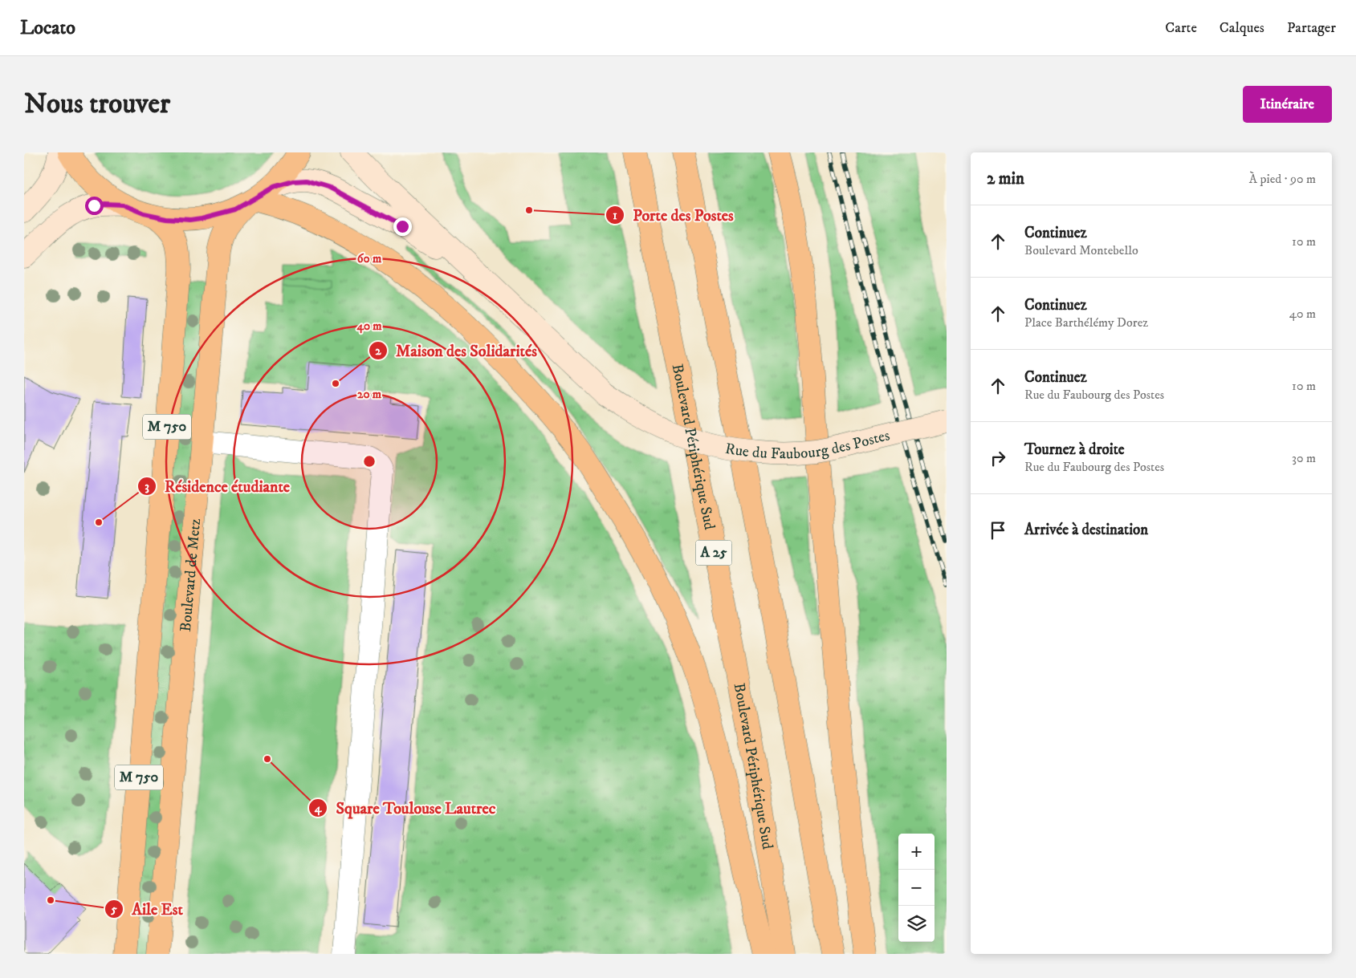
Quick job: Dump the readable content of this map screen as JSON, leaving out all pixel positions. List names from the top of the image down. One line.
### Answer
{"streets":{"main road":["M 750","Rue du Faubourg des Postes","Boulevard Périphérique Sud","A 25","Boulevard de Metz"]},"crossings":[["Rue du Faubourg des Postes","Boulevard de Metz"]],"places":["Porte des Postes","Maison des Solidarités","Résidence étudiante","Square Toulouse Lautrec","Aile Est"],"page":{"header":"Locato","nav":["Carte","Calques","Partager"],"buttons":"Itinéraire","title":"Nous trouver","heading":["2 min","À pied · 90 m"],"list":[["Continuez","Boulevard Montebello","10 m"],["Continuez","Place Barthélémy Dorez","40 m"],["Continuez","Rue du Faubourg des Postes","10 m"],["Tournez à droite","Rue du Faubourg des Postes","30 m"],"Arrivée à destination"],"map_buttons":["+","−"]},"rings":["60 m","40 m","20 m"]}
